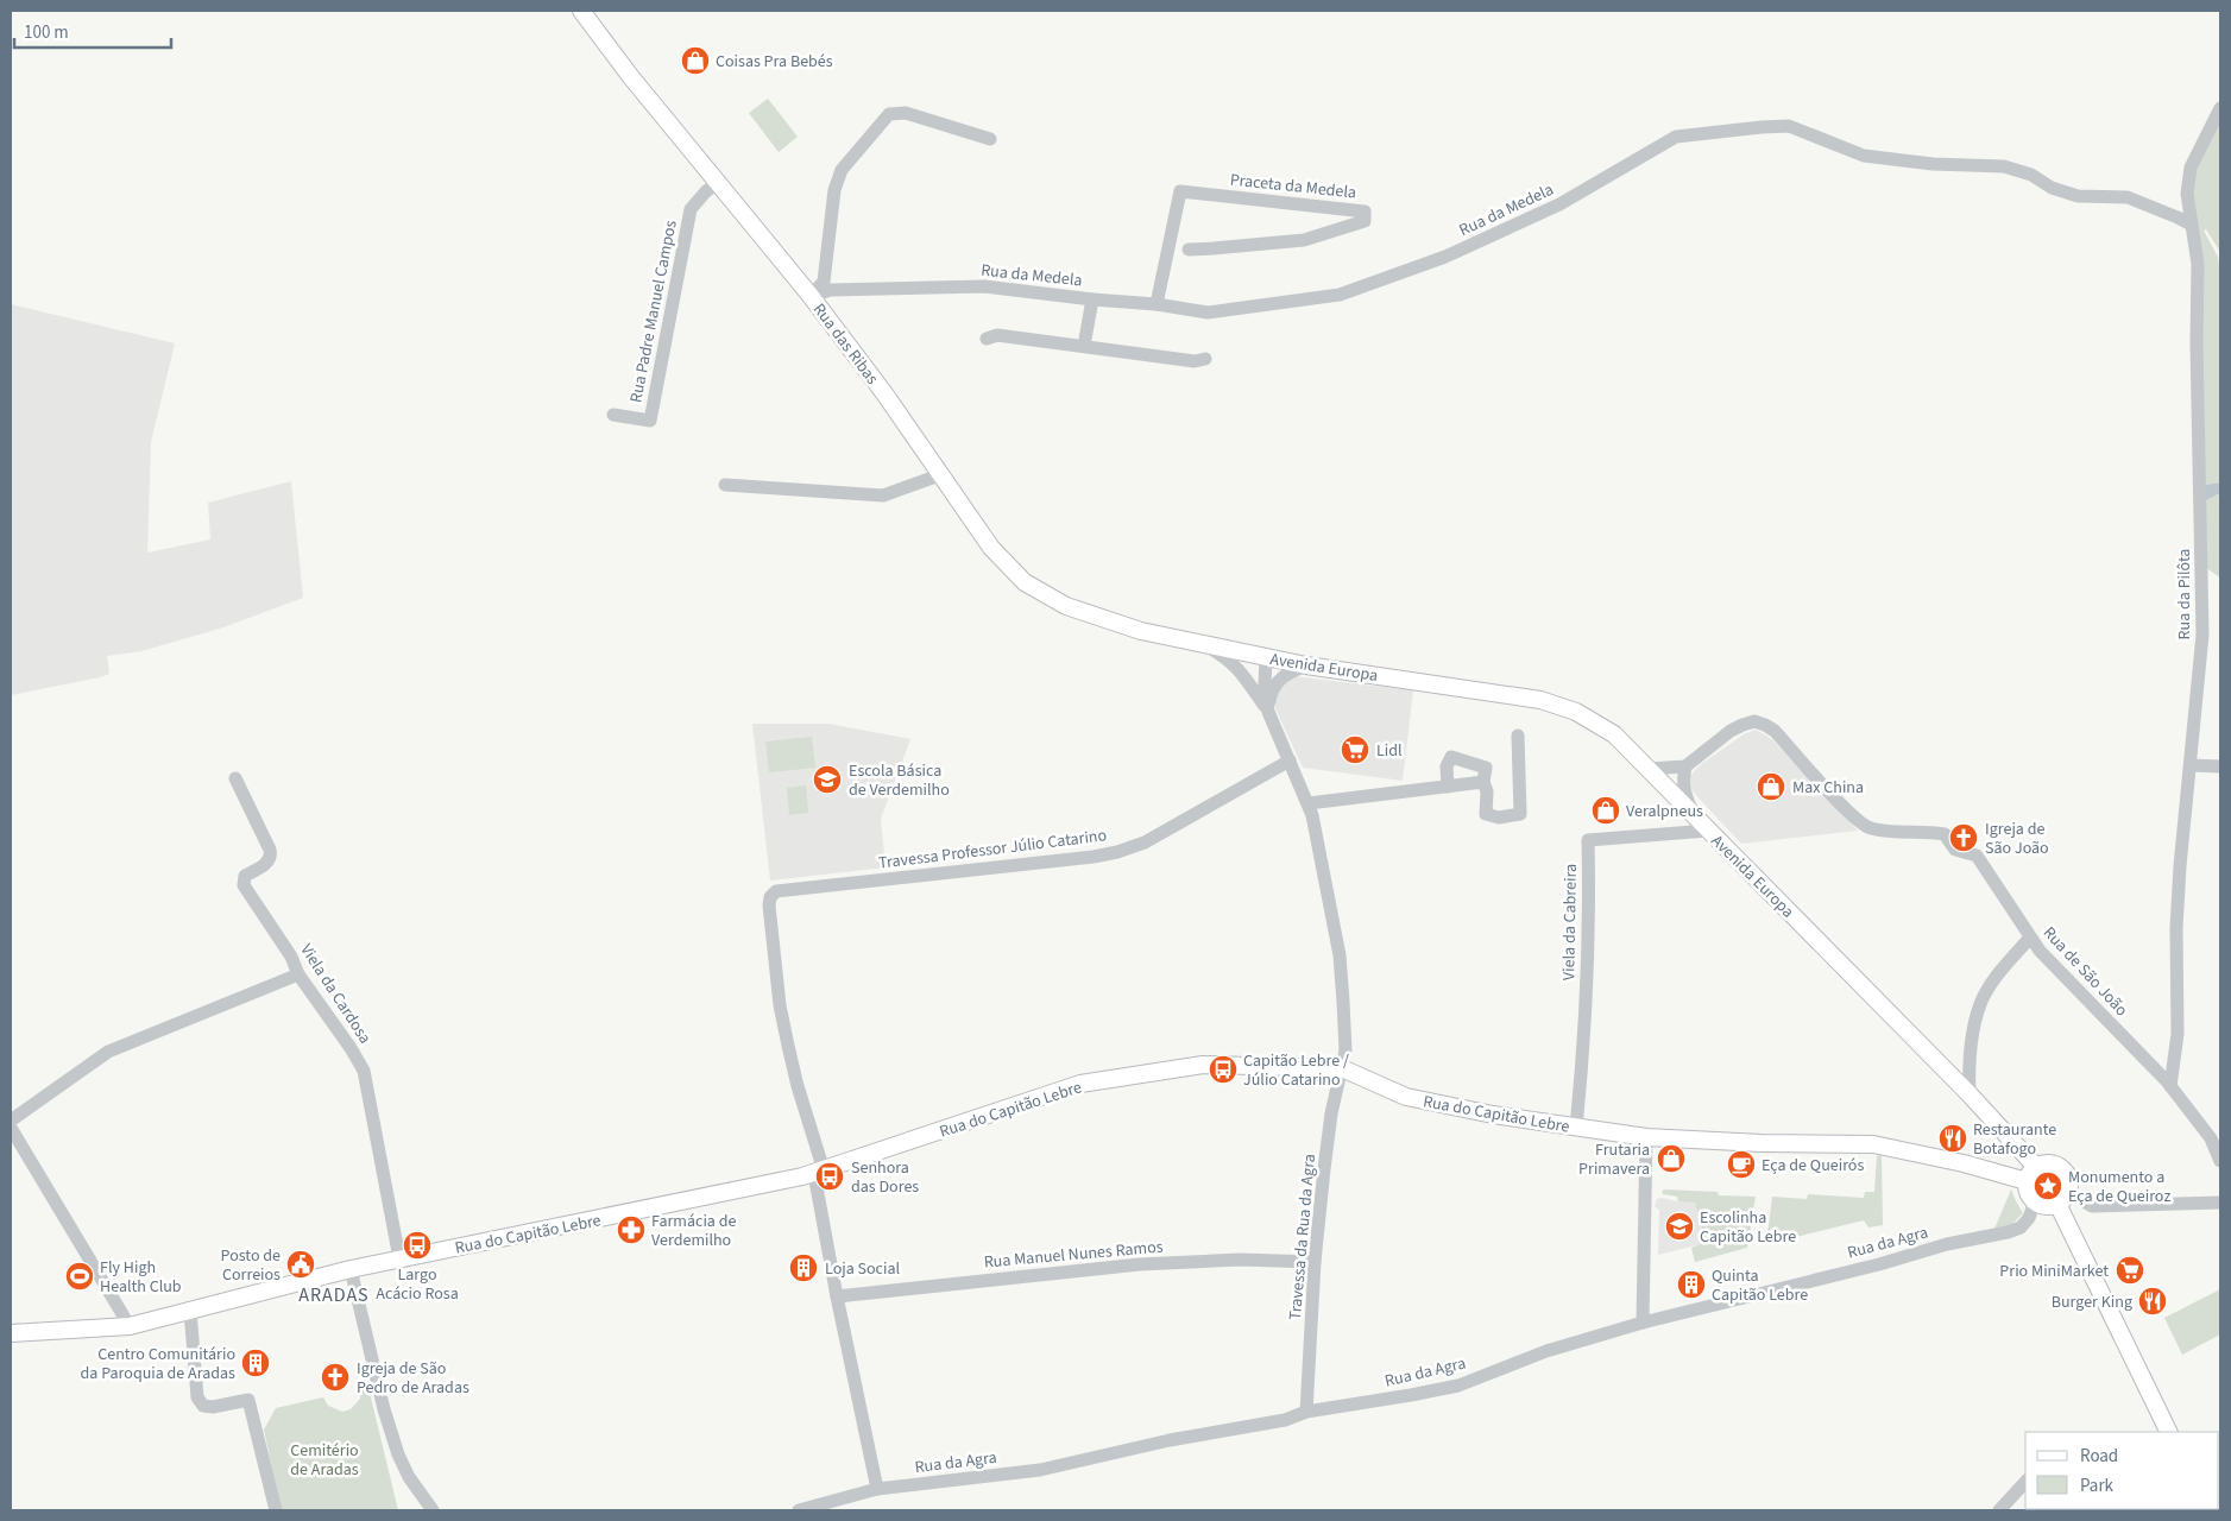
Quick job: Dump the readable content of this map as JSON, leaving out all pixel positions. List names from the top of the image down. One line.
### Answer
{"streets":{"main road":["Rua das Ribas","Avenida Europa","Rua do Capitão Lebre"],"street":["Praceta da Medela","Rua da Medela","Rua Padre Manuel Campos","Rua da Pilôta","Travessa Professor Júlio Catarino","Viela da Cabreira","Rua de São João","Viela da Cardosa","Travessa da Rua da Agra","Rua da Agra","Rua Manuel Nunes Ramos"]},"crossings":[["Praceta da Medela","Rua da Medela"],["Rua da Medela","Rua das Ribas"],["Rua da Medela","Rua da Pilôta"],["Rua Padre Manuel Campos","Rua das Ribas"],["Rua das Ribas","Avenida Europa"],["Rua da Pilôta","Rua de São João"],["Avenida Europa","Viela da Cabreira"],["Avenida Europa","Rua do Capitão Lebre"],["Avenida Europa","Rua da Agra"],["Travessa Professor Júlio Catarino","Rua do Capitão Lebre"],["Travessa Professor Júlio Catarino","Travessa da Rua da Agra"],["Viela da Cabreira","Rua do Capitão Lebre"],["Viela da Cardosa","Rua do Capitão Lebre"],["Rua do Capitão Lebre","Travessa da Rua da Agra"],["Rua do Capitão Lebre","Rua da Agra"],["Travessa da Rua da Agra","Rua da Agra"],["Travessa da Rua da Agra","Rua Manuel Nunes Ramos"]],"districts":["ARADAS"],"parks":["Cemitério de Aradas"],"places":{"shop":["Coisas Pra Bebés","Max China","Veralpneus","Frutaria Primavera"],"supermarket":["Lidl","Prio MiniMarket"],"school or university":["Escola Básica de Verdemilho","Escolinha Capitão Lebre"],"church":["Igreja de São João","Igreja de São Pedro de Aradas"],"bus stop":["Capitão Lebre / Júlio Catarino","Senhora das Dores","Largo Acácio Rosa"],"restaurant":["Restaurante Botafogo","Burger King"],"cafe":["Eça de Queirós"],"place":["Monumento a Eça de Queiroz"],"pharmacy":["Farmácia de Verdemilho"],"public building":["Posto de Correios"],"building":["Loja Social","Quinta Capitão Lebre","Centro Comunitário da Paroquia de Aradas"],"sports":["Fly High Health Club"]},"legend":["Road","Park"],"scale_bar":"100 m"}
